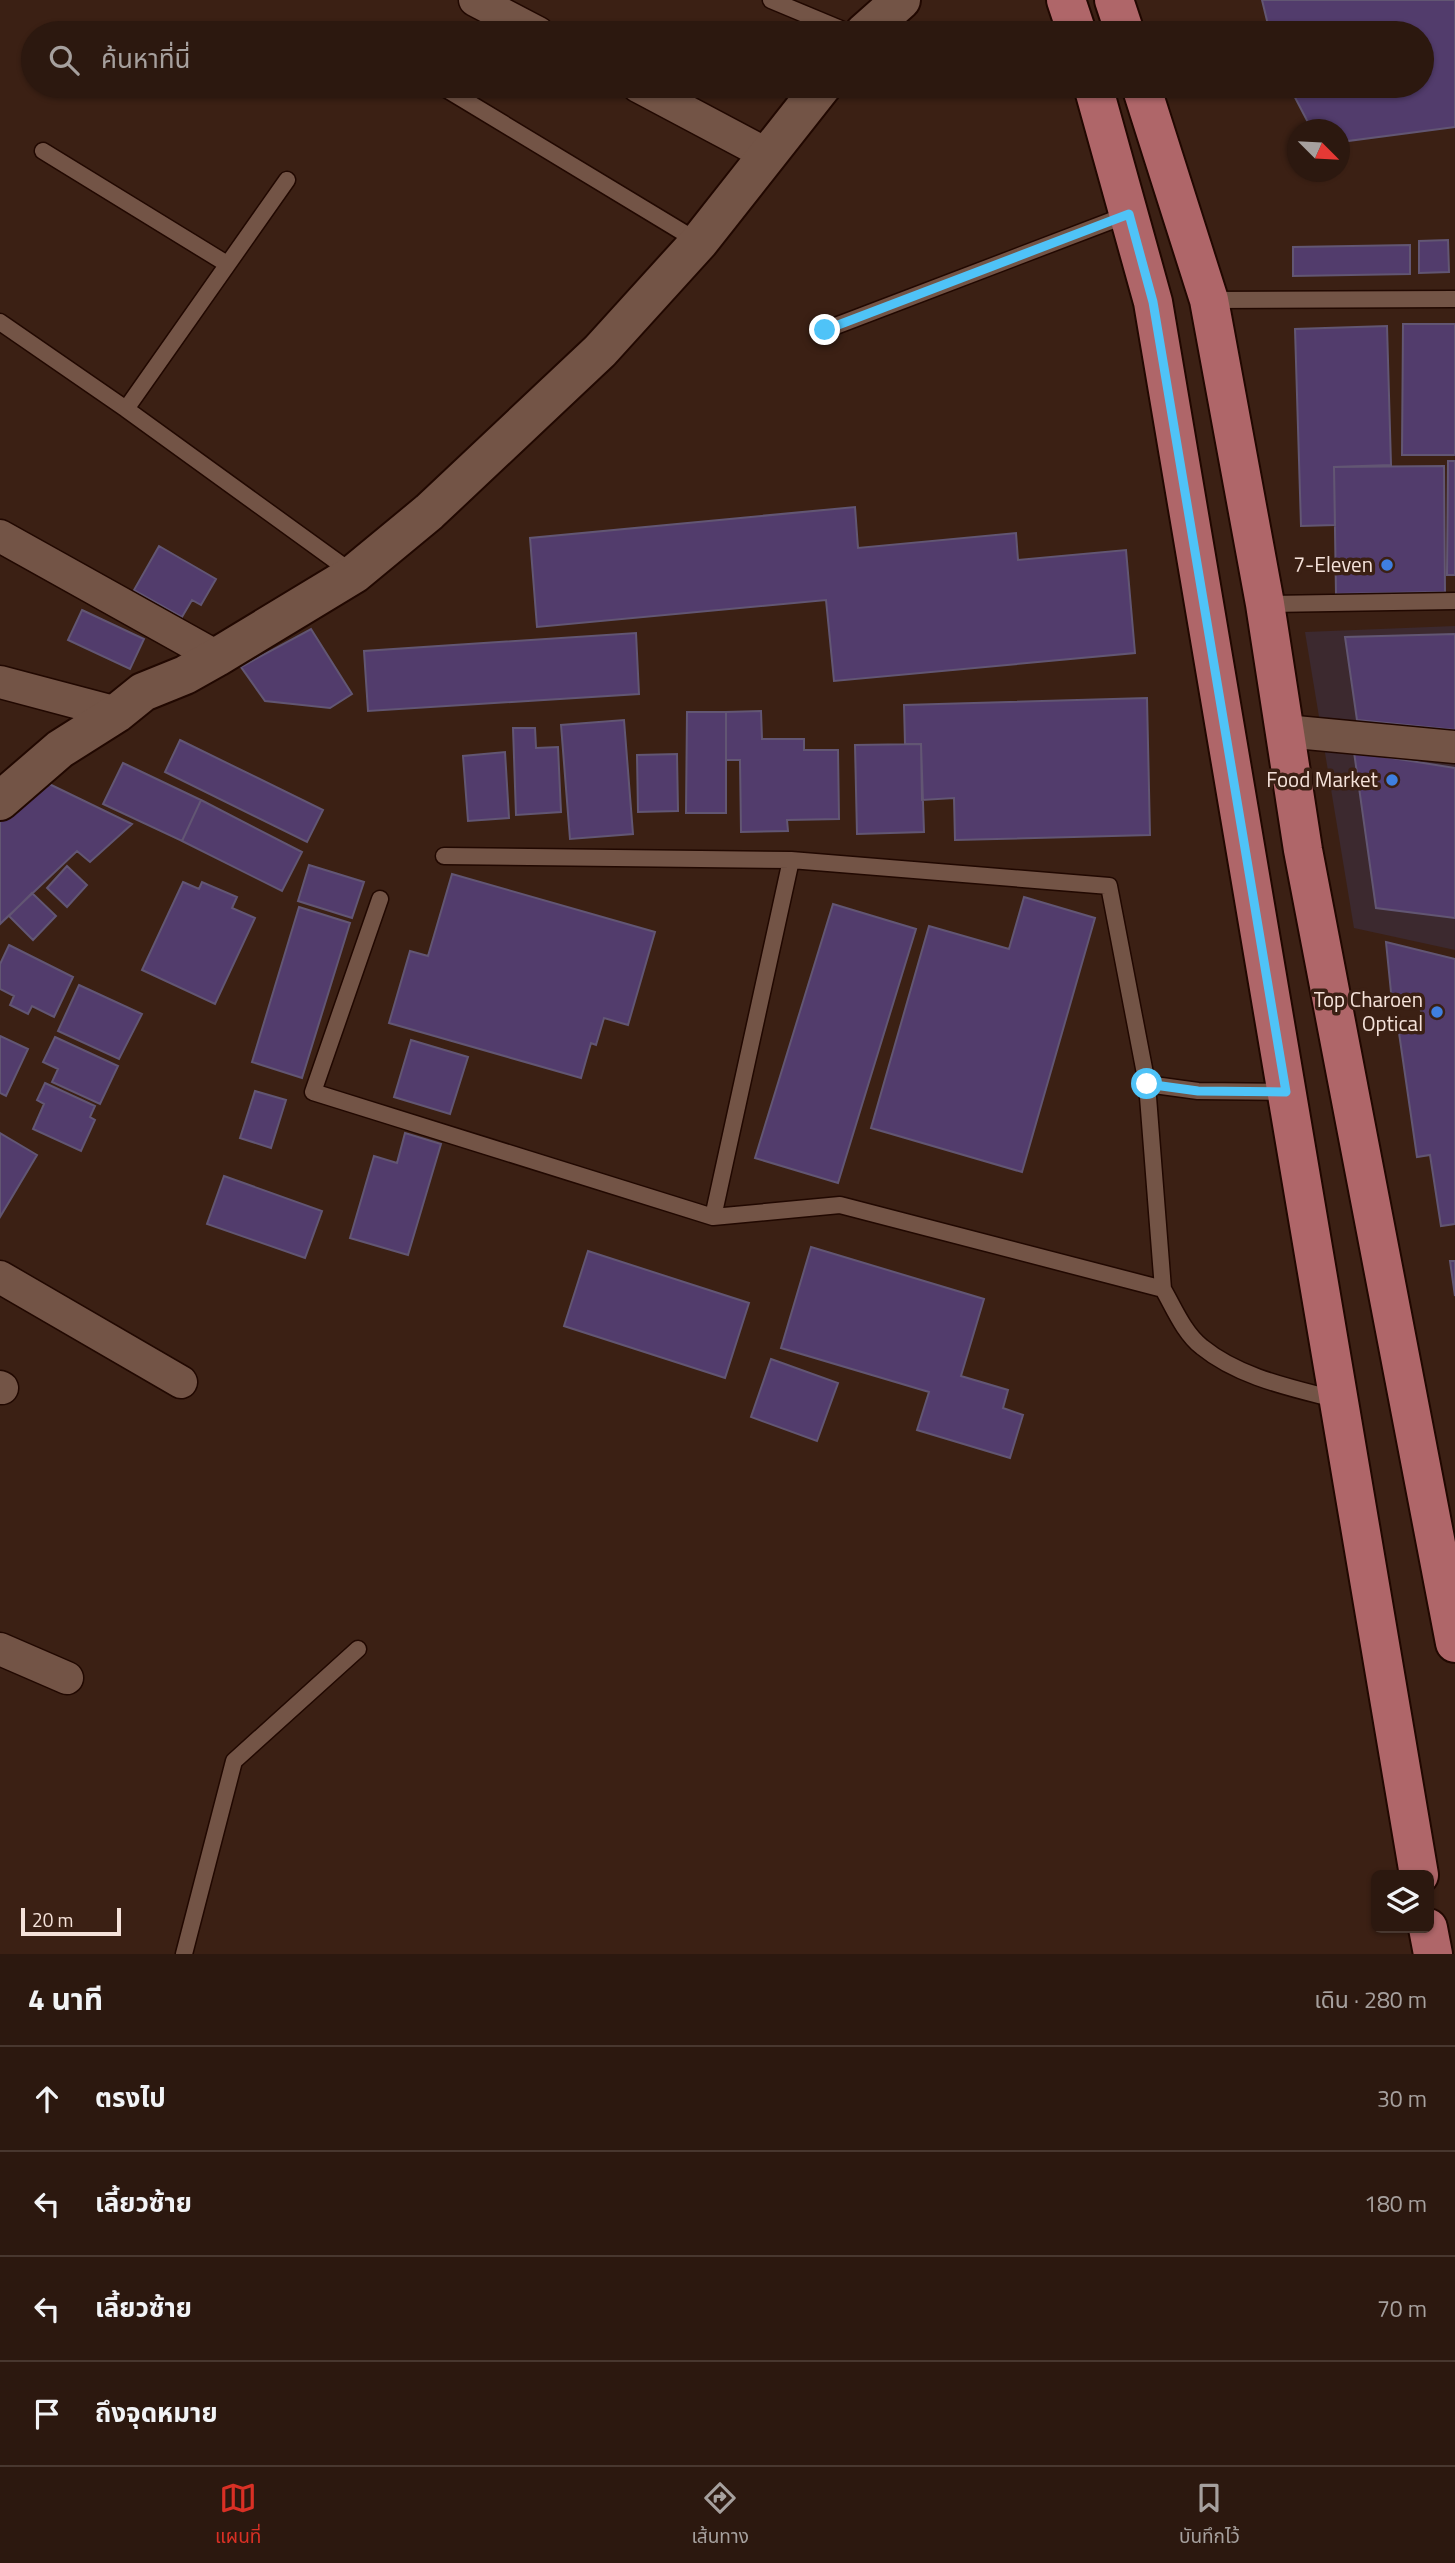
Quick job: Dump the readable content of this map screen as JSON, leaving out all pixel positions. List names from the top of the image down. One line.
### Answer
{"places":["7-Eleven","Food Market","Top Charoen Optical"],"scale_bar":"20 m","north":"bottom right","page":{"search":"ค้นหาที่นี่","scale":"20 m","heading":["4 นาที","เดิน · 280 m"],"list":[["ตรงไป","30 m"],["เลี้ยวซ้าย","180 m"],["เลี้ยวซ้าย","70 m"],"ถึงจุดหมาย"],"nav":["แผนที่","เส้นทาง","บันทึกไว้"]}}
